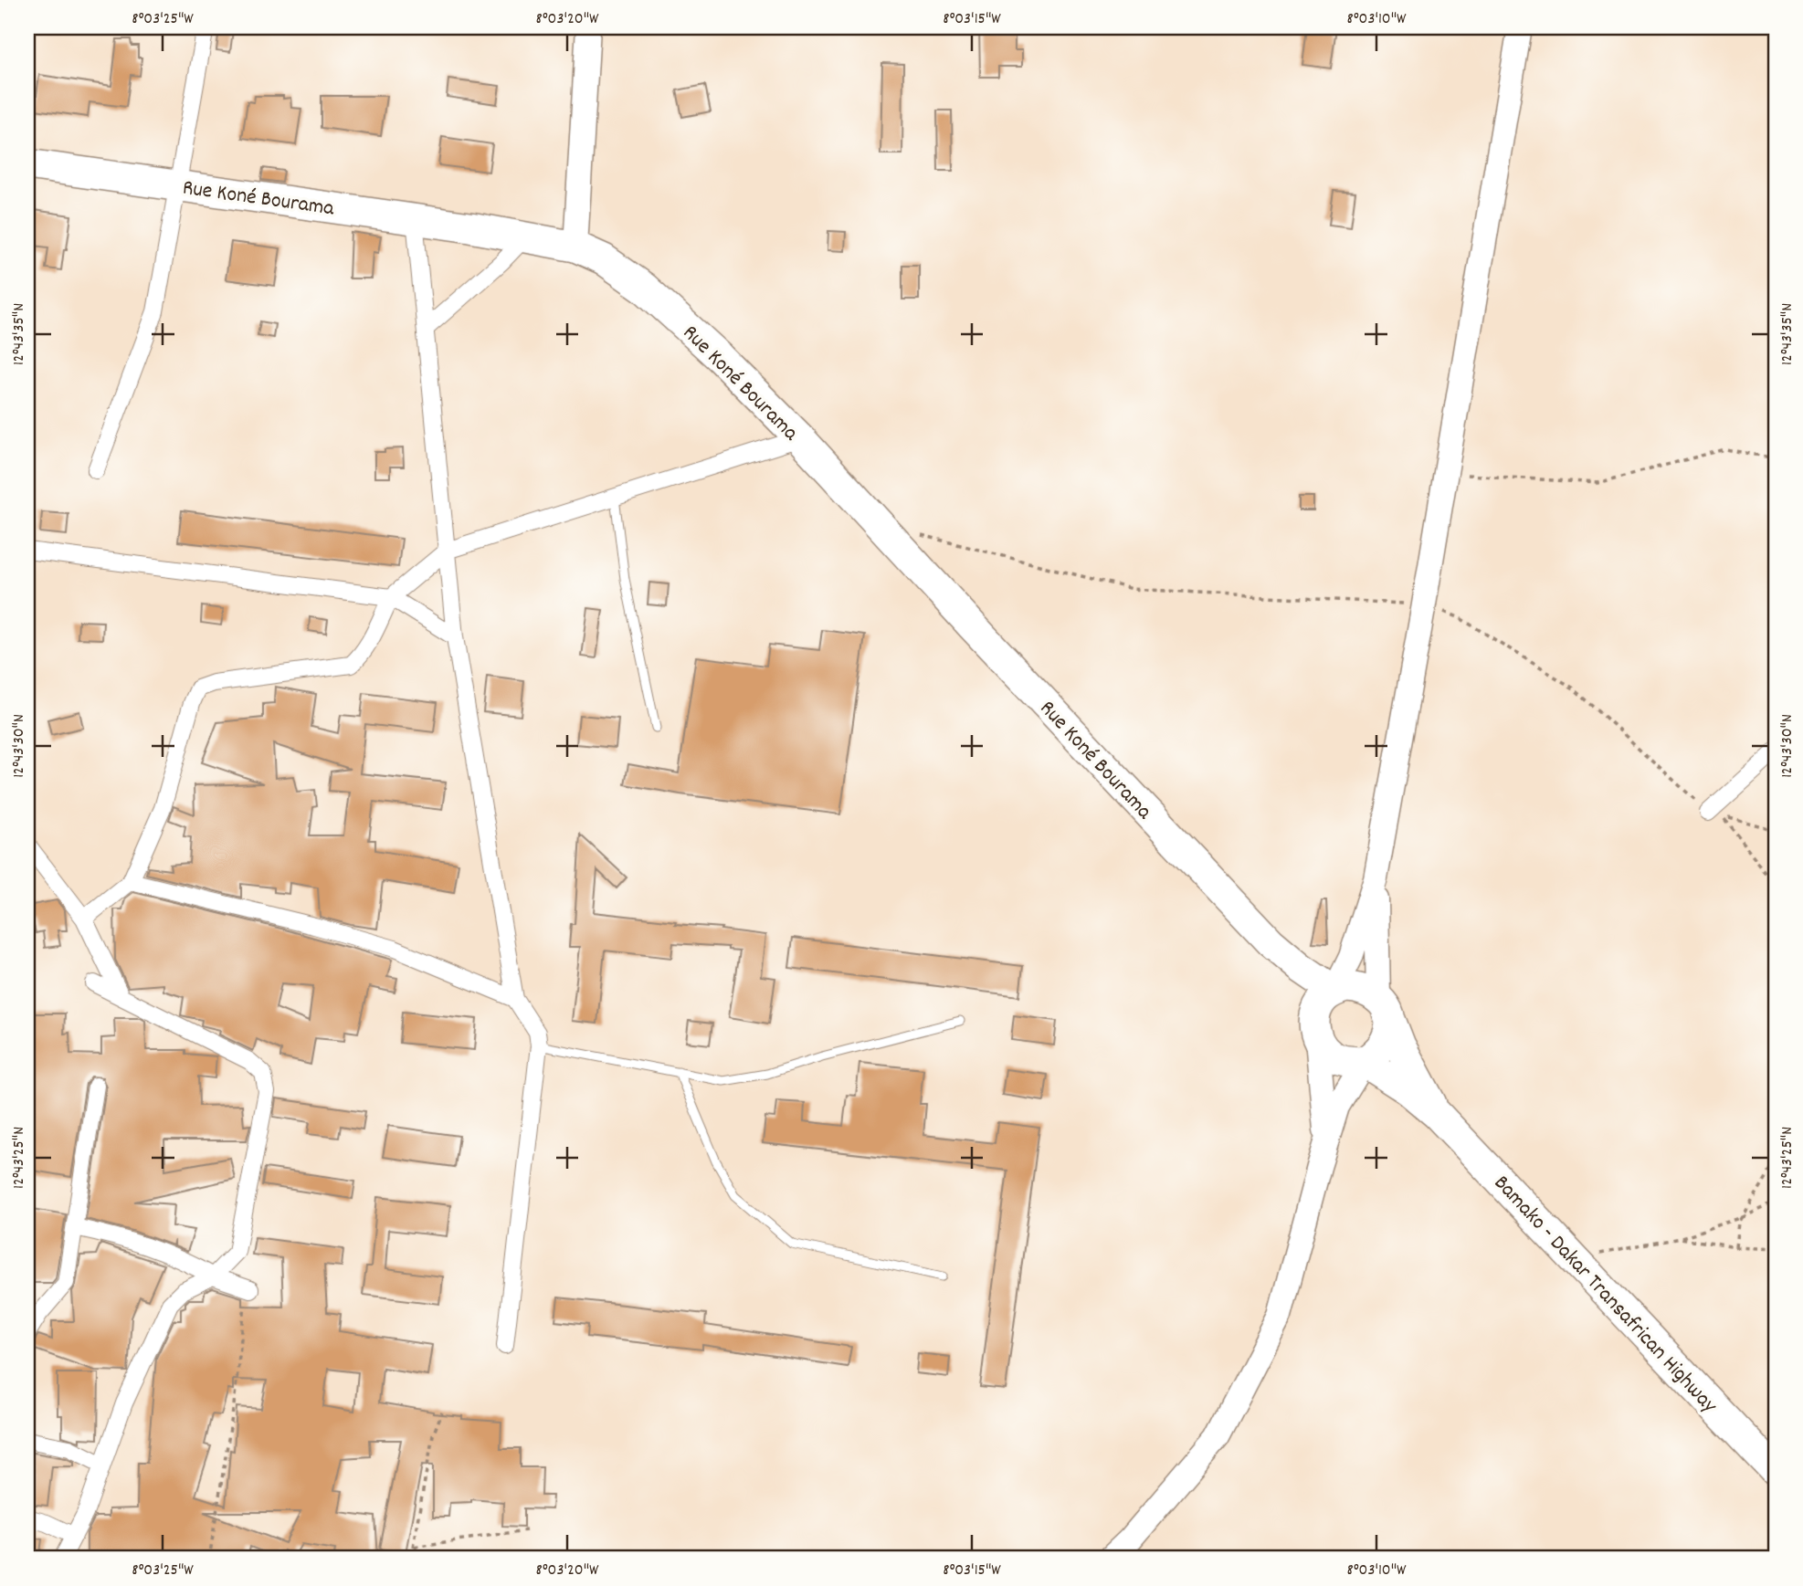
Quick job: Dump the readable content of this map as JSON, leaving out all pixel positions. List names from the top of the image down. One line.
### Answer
{"streets":{"highway":["Rue Koné Bourama","Bamako - Dakar Transafrican Highway"]},"crossings":[["Rue Koné Bourama","Bamako - Dakar Transafrican Highway"]],"coordinates":["8°03'25\"W","8°03'20\"W","8°03'15\"W","8°03'10\"W","12°43'35\"N","12°43'30\"N","12°43'25\"N"]}
